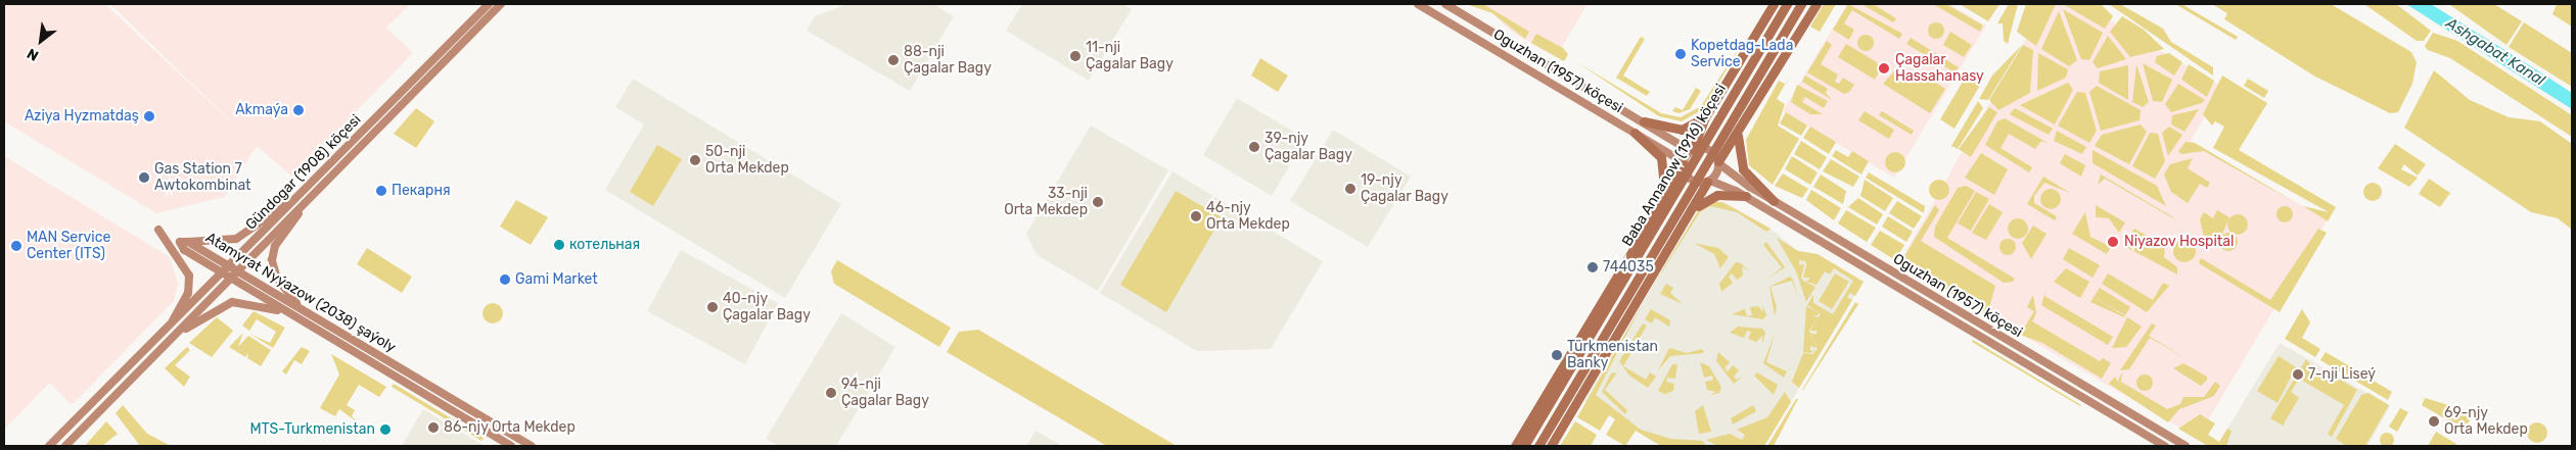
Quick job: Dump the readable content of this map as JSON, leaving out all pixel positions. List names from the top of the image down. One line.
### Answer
{"streets":{"main road":["Oguzhan (1957) köçesi","Baba Annanow (1916) köçesi","Gündogar (1908) köçesi","Atamyrat Nyýazow (2038) şaýoly"]},"crossings":[["Gündogar (1908) köçesi","Atamyrat Nyýazow (2038) şaýoly"]],"water":["Ashgabat Kanal"],"places":["Kopetdag-Lada Service","11-nji Çagalar Bagy","88-nji Çagalar Bagy","Çagalar Hassahanasy","Аkmaýa","Aziya Hyzmatdaş","39-njy Çagalar Bagy","50-nji Orta Mekdep","Gas Station 7 Awtokombinat","19-njy Çagalar Bagy","Пекарня","33-nji Orta Mekdep","46-njy Orta Mekdep","Niyazov Hospital","котельная","MAN Service Center (ITS)","744035","Gami Market","40-njy Çagalar Bagy","Türkmenistan Banky","7-nji Liseý","94-nji Çagalar Bagy","69-njy Orta Mekdep","86-njy Orta Mekdep","MTS-Turkmenistan"],"north":"bottom left"}
